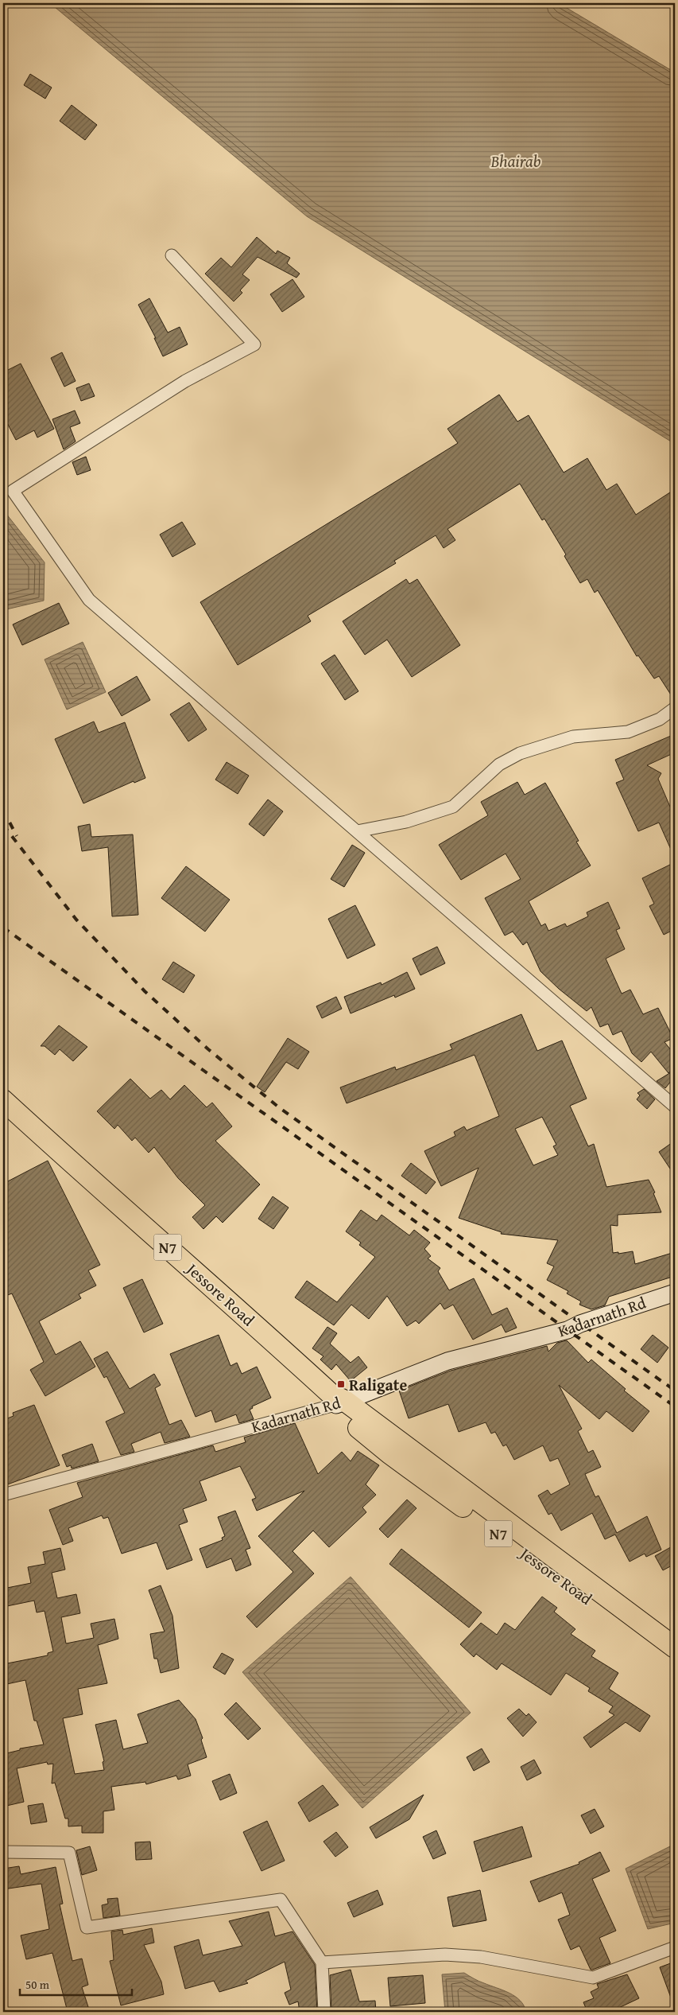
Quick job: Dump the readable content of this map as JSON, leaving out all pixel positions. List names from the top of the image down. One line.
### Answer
{"streets":{"highway":["N7","Jessore Road"],"main road":["Kadarnath Rd"]},"crossings":[["Jessore Road","Kadarnath Rd"]],"water":["Bhairab"],"places":{"transit":["Raligate"]},"scale_bar":"50 m"}
